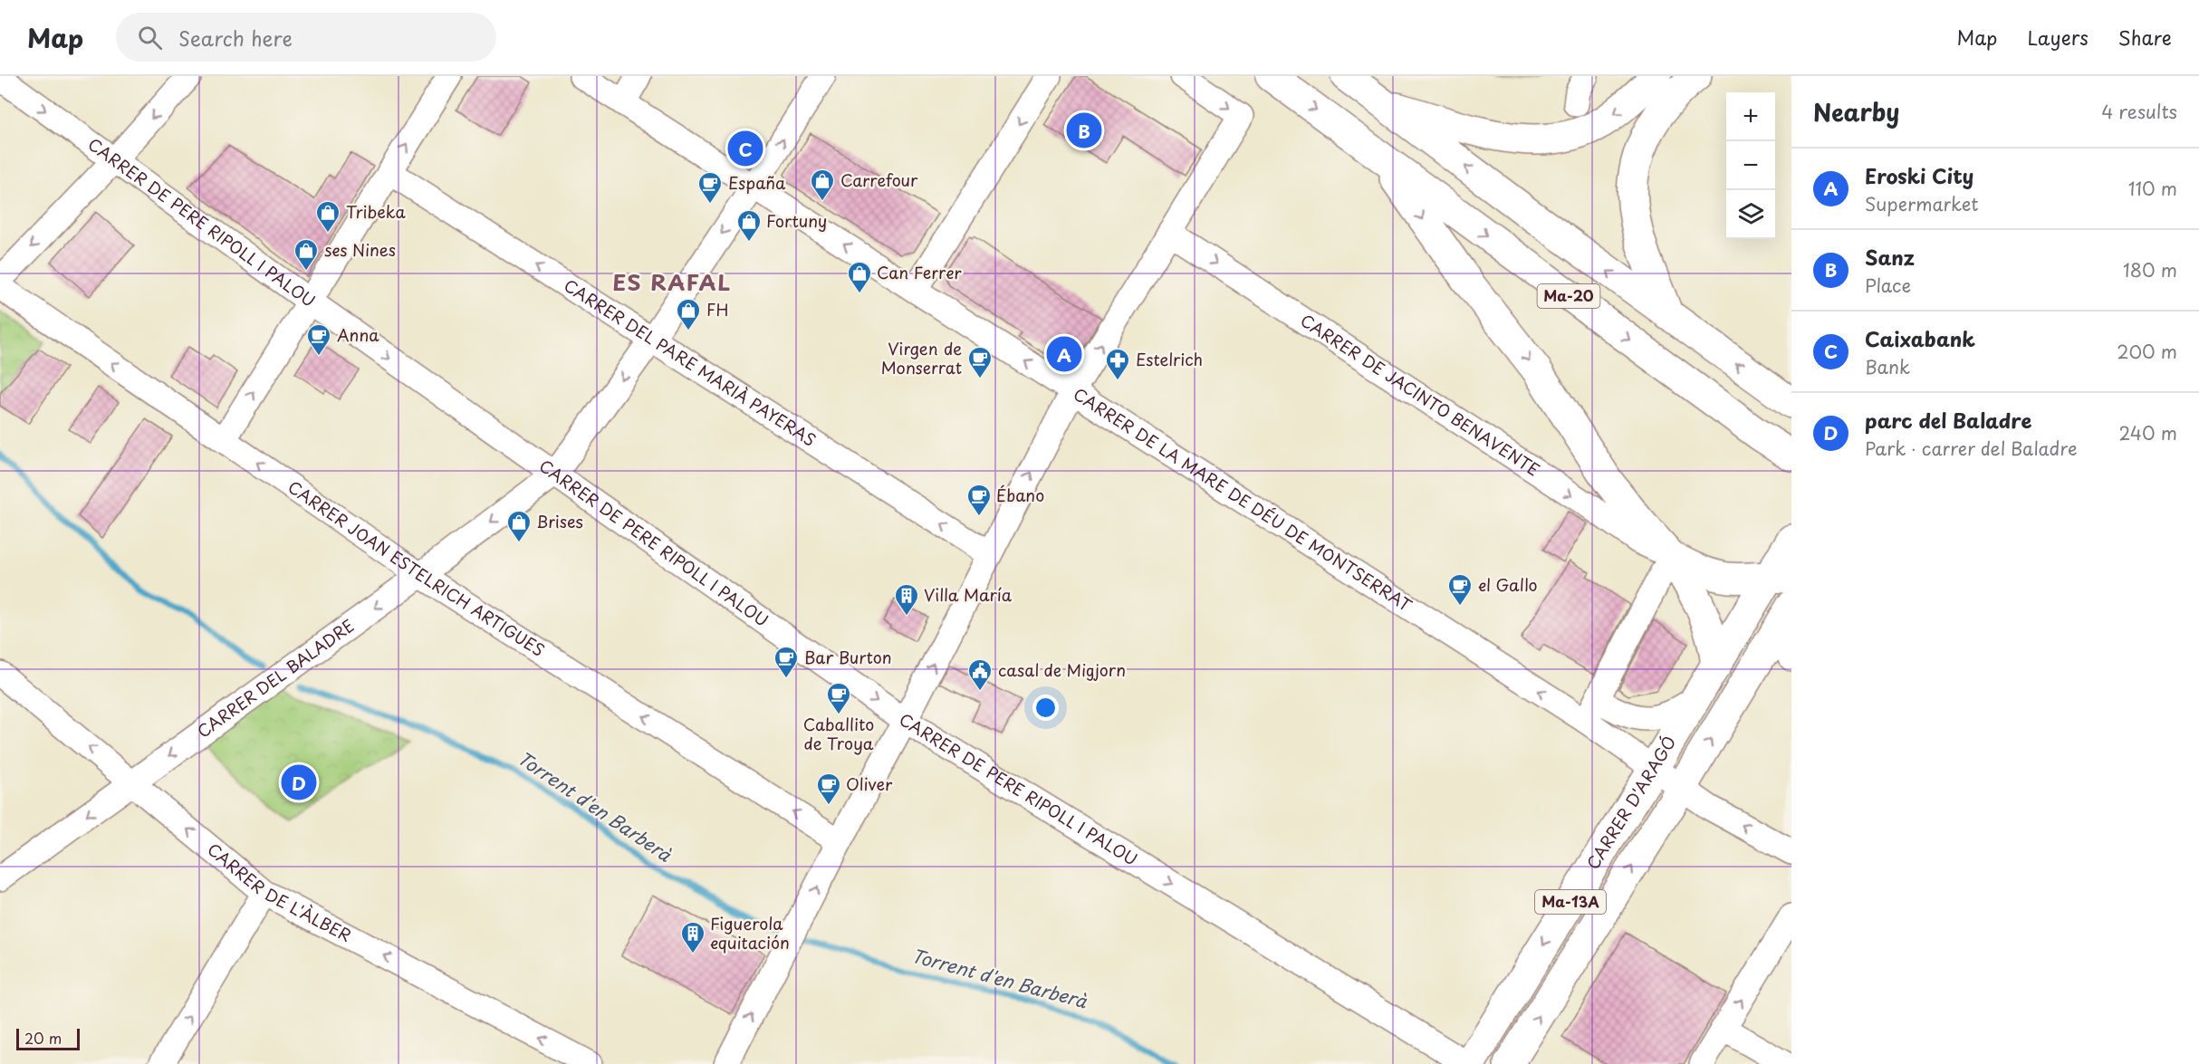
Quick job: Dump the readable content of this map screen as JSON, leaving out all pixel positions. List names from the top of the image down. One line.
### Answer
{"streets":{"main road":["Ma-20","CARRER D'ARAGÓ","Ma-13A"],"street":["CARRER DE PERE RIPOLL I PALOU","CARRER DEL PARE MARIÀ PAYERAS","CARRER DE JACINTO BENAVENTE","CARRER DE LA MARE DE DÉU DE MONTSERRAT","CARRER JOAN ESTELRICH ARTIGUES","CARRER DEL BALADRE","CARRER DE L'ÀLBER"]},"crossings":[["CARRER DE PERE RIPOLL I PALOU","CARRER DEL BALADRE"],["CARRER DE PERE RIPOLL I PALOU","CARRER D'ARAGÓ"],["CARRER DEL PARE MARIÀ PAYERAS","CARRER DEL BALADRE"],["CARRER DE LA MARE DE DÉU DE MONTSERRAT","CARRER DEL BALADRE"],["CARRER DE LA MARE DE DÉU DE MONTSERRAT","CARRER D'ARAGÓ"],["CARRER JOAN ESTELRICH ARTIGUES","CARRER DEL BALADRE"],["CARRER DEL BALADRE","CARRER DE L'ÀLBER"]],"one_way":["CARRER DE PERE RIPOLL I PALOU","CARRER DEL PARE MARIÀ PAYERAS","CARRER DE JACINTO BENAVENTE","CARRER DE LA MARE DE DÉU DE MONTSERRAT","CARRER JOAN ESTELRICH ARTIGUES","CARRER DE L'ÀLBER"],"districts":["ES RAFAL"],"water":["Torrent d'en Barberà"],"places":{"shop":["Carrefour","Tribeka","Fortuny","ses Nines","Can Ferrer","FH","Brises"],"cafe":["España","Anna","Virgen de Monserrat","Ébano","el Gallo","Bar Burton","Caballito de Troya","Oliver"],"pharmacy":["Estelrich"],"building":["Villa María","Figuerola equitación"],"public building":["casal de Migjorn"]},"scale_bar":"20 m","page":{"header":"Map","search":"Search here","nav":["Map","Layers","Share"],"heading":["Nearby","4 results"],"map_buttons":["+","−"],"pins":["B","C","A","D"],"list":[{"mark":"A","name":"Eroski City","note":"Supermarket","value":"110 m"},{"mark":"B","name":"Sanz","note":"Place","value":"180 m"},{"mark":"C","name":"Caixabank","note":"Bank","value":"200 m"},{"mark":"D","name":"parc del Baladre","note":"Park · carrer del Baladre","value":"240 m"}],"scale":"20 m"}}
